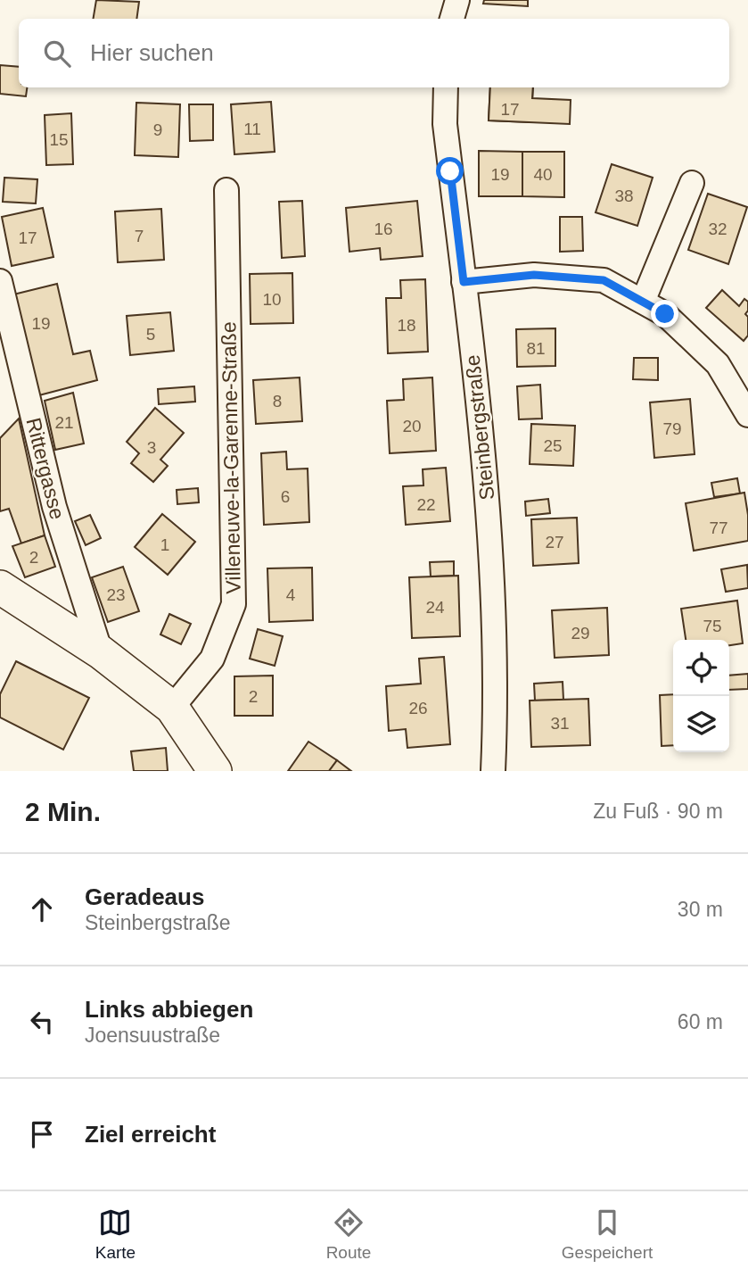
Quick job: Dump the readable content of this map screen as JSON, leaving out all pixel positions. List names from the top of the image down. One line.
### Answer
{"streets":{"street":["Steinbergstraße","Villeneuve-la-Garenne-Straße","Rittergasse"]},"house_numbers":["17","11","9","15","19","40","38","16","32","7","17","10","19","18","5","81","8","21","20","79","25","3","6","22","77","27","1","2","23","4","24","75","29","2","26","31"],"page":{"search":"Hier suchen","heading":["2 Min.","Zu Fuß · 90 m"],"list":[["Geradeaus","Steinbergstraße","30 m"],["Links abbiegen","Joensuustraße","60 m"],"Ziel erreicht"],"nav":["Karte","Route","Gespeichert"]}}
